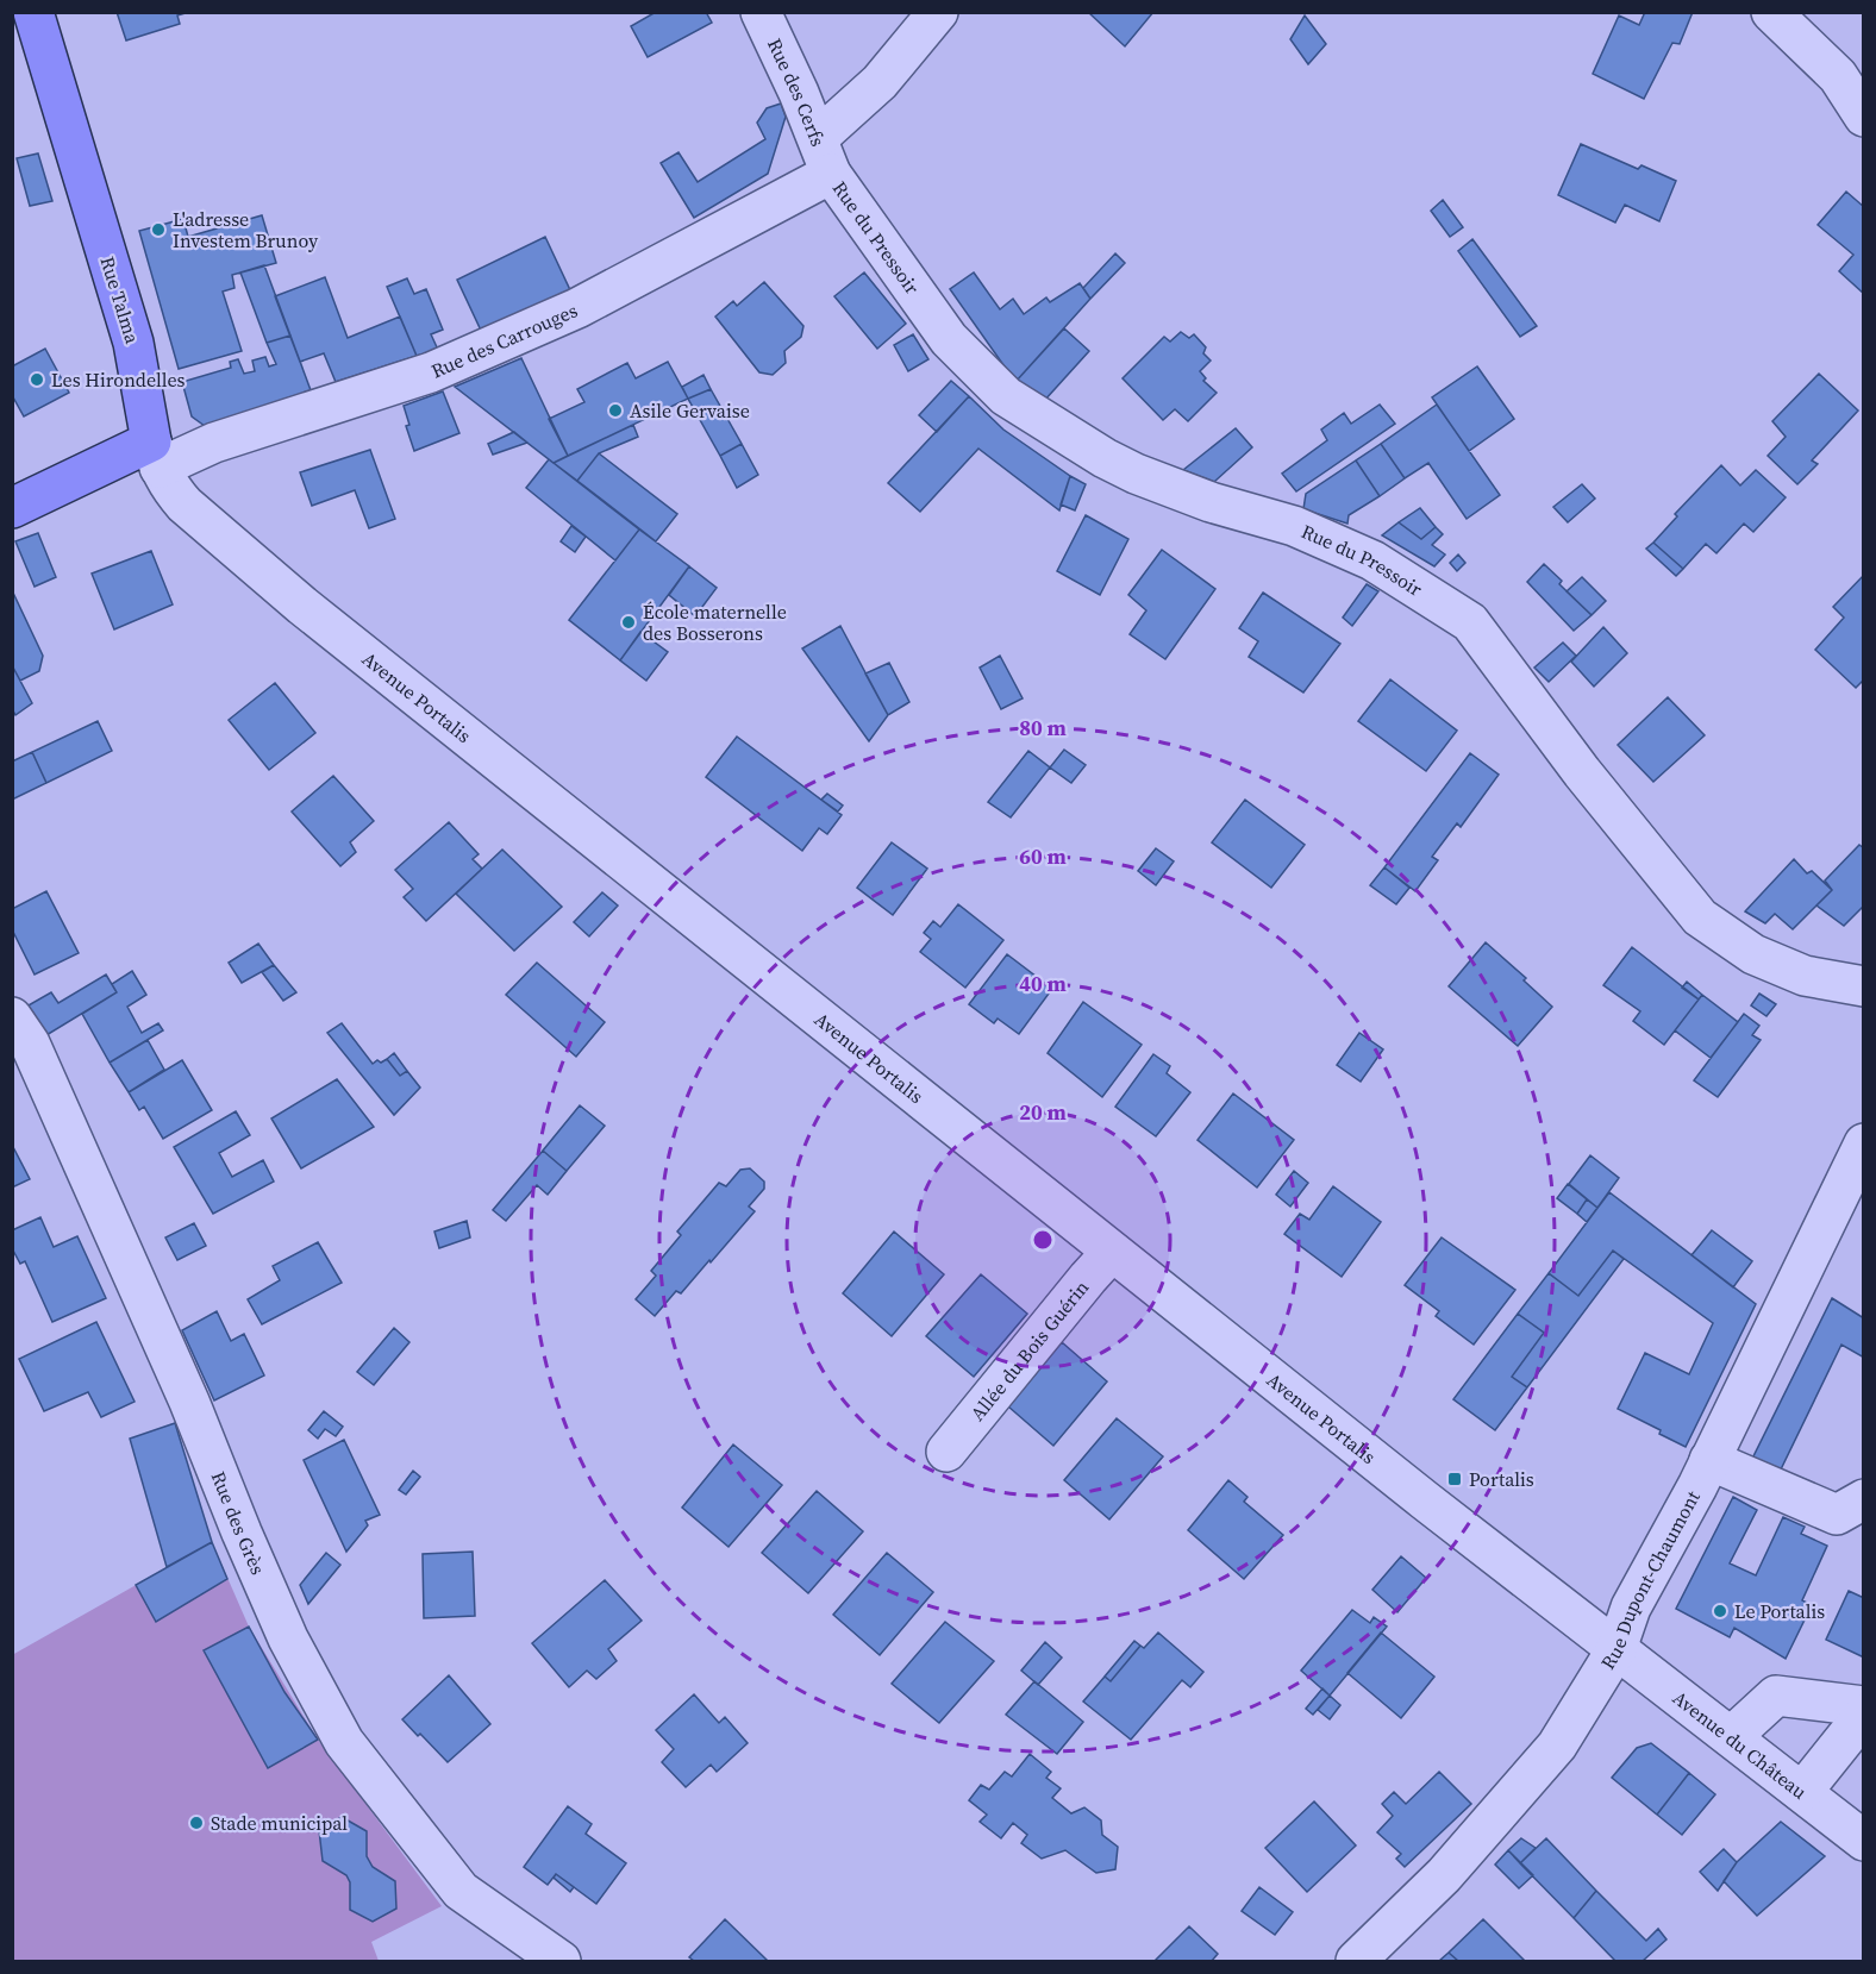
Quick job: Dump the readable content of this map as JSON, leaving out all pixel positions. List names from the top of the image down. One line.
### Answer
{"streets":{"main road":["Rue Talma"],"street":["Rue des Cerfs","Rue du Pressoir","Rue des Carrouges","Avenue Portalis","Allée du Bois Guérin","Rue des Grès","Rue Dupont-Chaumont","Avenue du Château"]},"crossings":[["Rue des Cerfs","Rue du Pressoir"],["Rue des Cerfs","Rue des Carrouges"],["Rue du Pressoir","Rue des Carrouges"],["Rue Talma","Rue des Carrouges"],["Rue Talma","Avenue Portalis"],["Rue des Carrouges","Avenue Portalis"],["Avenue Portalis","Allée du Bois Guérin"],["Avenue Portalis","Rue Dupont-Chaumont"],["Avenue Portalis","Avenue du Château"],["Rue Dupont-Chaumont","Avenue du Château"]],"places":{"other":["L'adresse Investem Brunoy","Les Hirondelles","Asile Gervaise","École maternelle des Bosserons","Le Portalis","Stade municipal"],"transit":["Portalis"]},"rings":["80 m","60 m","40 m","20 m"]}
